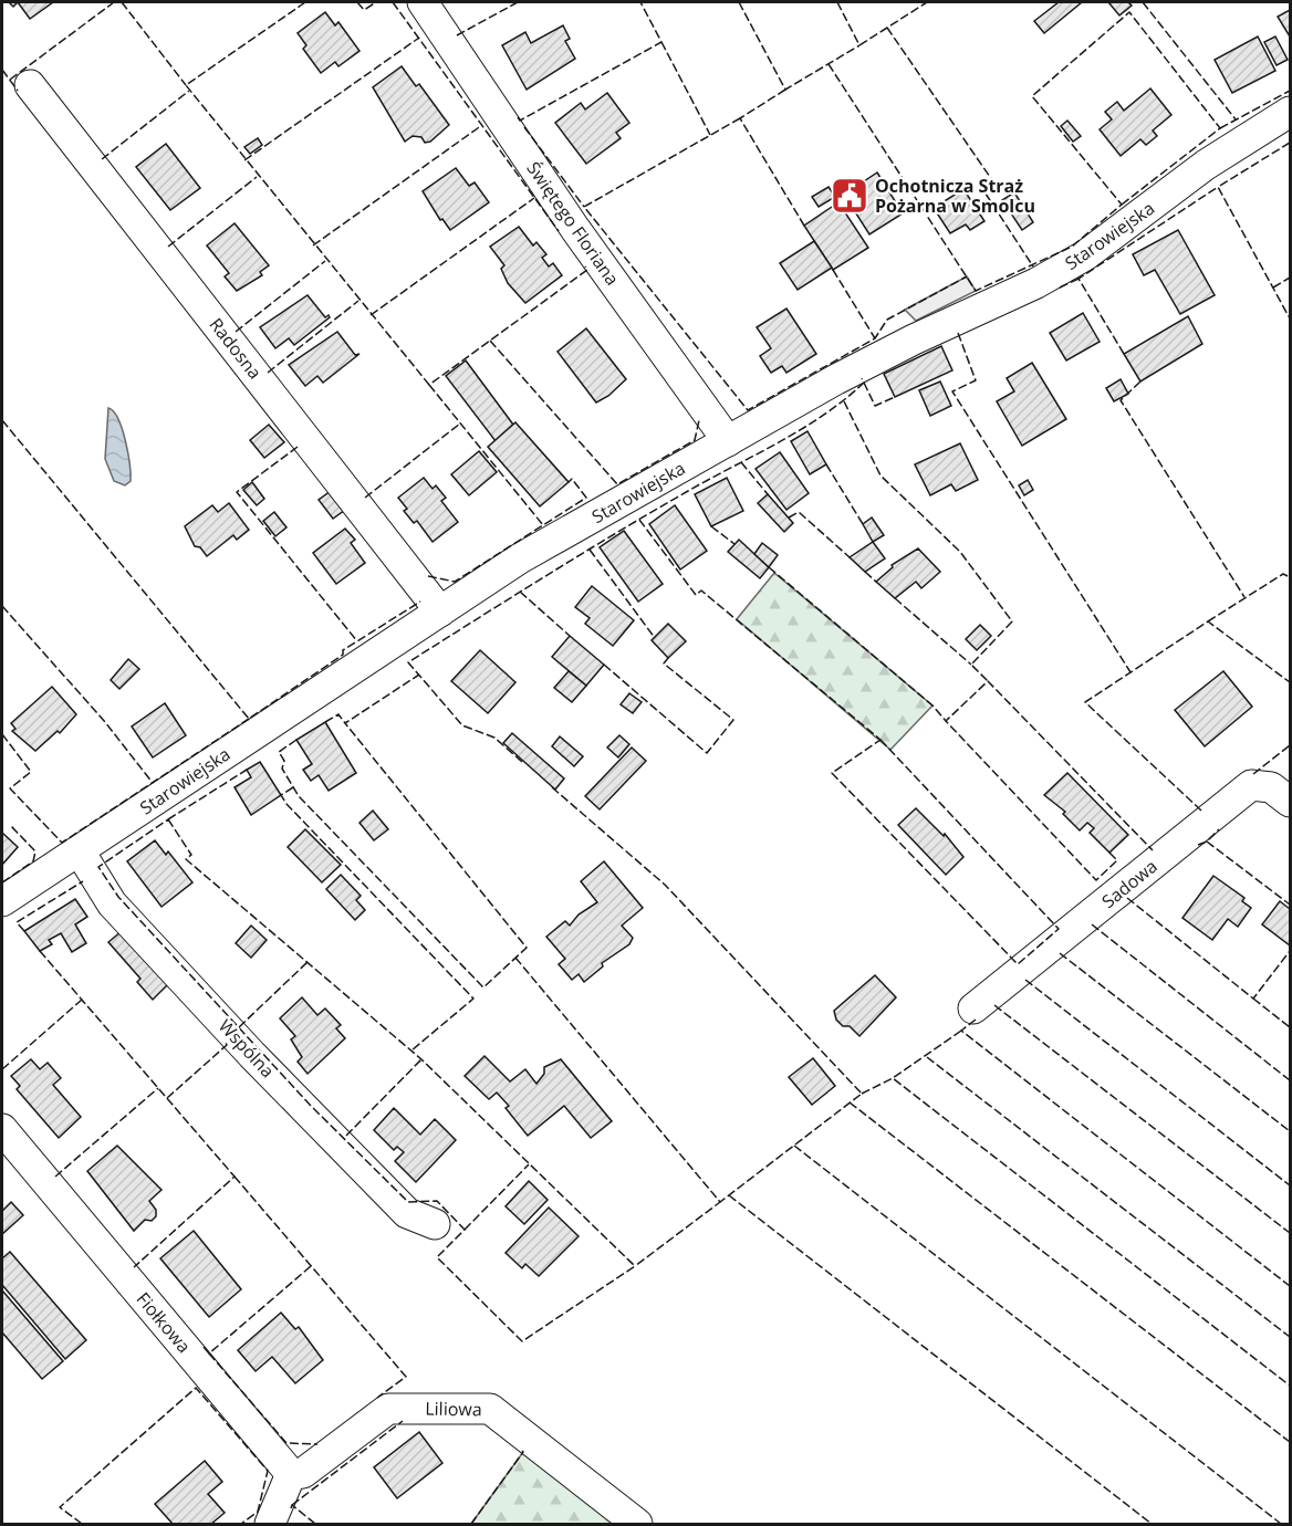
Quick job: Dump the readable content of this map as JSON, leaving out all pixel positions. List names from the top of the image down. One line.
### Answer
{"streets":{"street":["Świętego Floriana","Starowiejska","Radosna","Sadowa","Wspólna","Fiołkowa","Liliowa"]},"crossings":[["Świętego Floriana","Starowiejska"],["Starowiejska","Radosna"],["Starowiejska","Wspólna"],["Fiołkowa","Liliowa"]],"places":{"public building":["Ochotnicza Straż Pożarna w Smolcu"]}}
